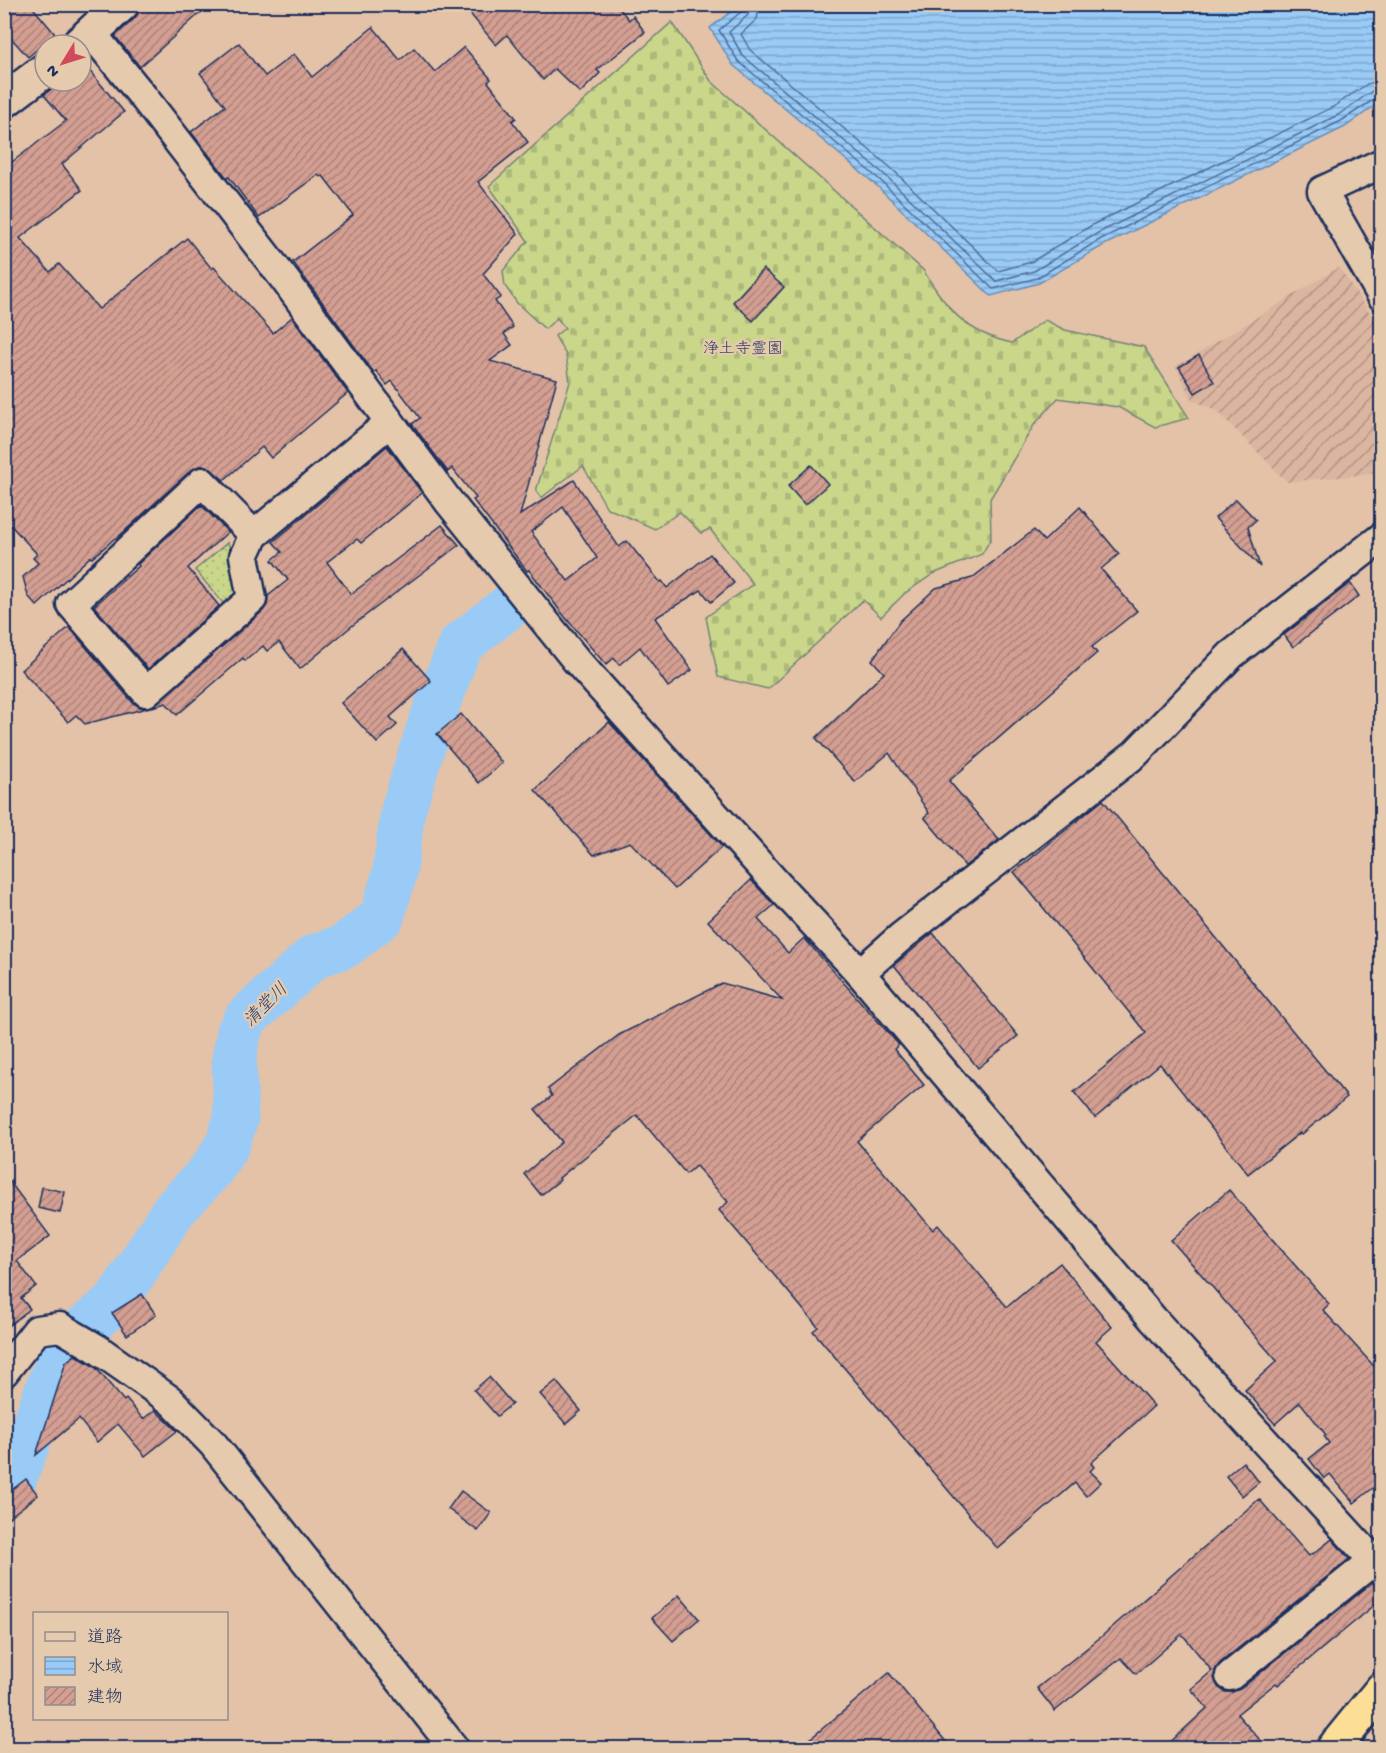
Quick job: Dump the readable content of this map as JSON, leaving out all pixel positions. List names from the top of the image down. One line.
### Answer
{"water":["清堂川"],"parks":["浄土寺霊園"],"legend":["道路","水域","建物"],"north":"bottom left"}
